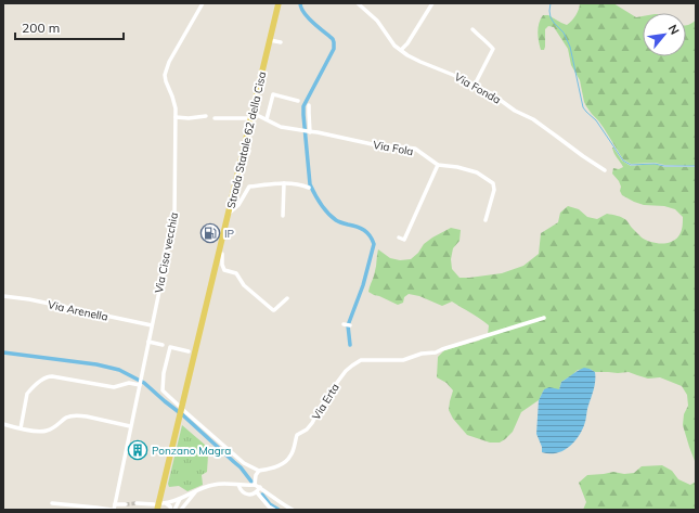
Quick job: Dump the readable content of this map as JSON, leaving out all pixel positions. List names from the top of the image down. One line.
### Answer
{"streets":{"main road":["Strada Statale 62 della Cisa"],"street":["Via Fonda","Via Fola","Via Cisa vecchia","Via Arenella","Via Erta"]},"crossings":[["Strada Statale 62 della Cisa","Via Fola"],["Via Cisa vecchia","Via Arenella"]],"places":{"fuel station":["IP"],"building":["Ponzano Magra"]},"scale_bar":"200 m","north":"top right"}
